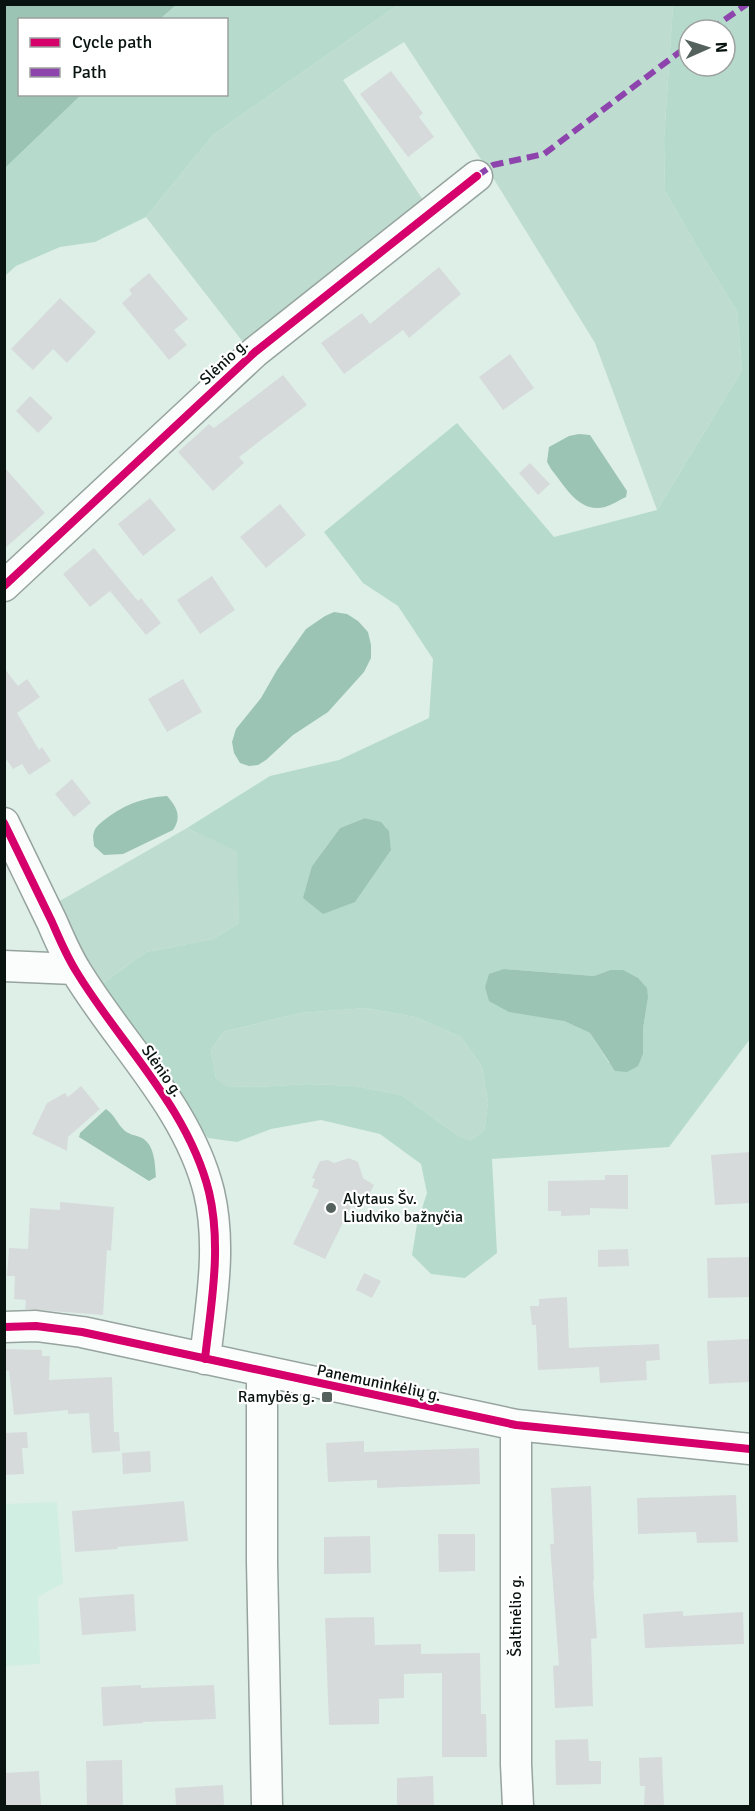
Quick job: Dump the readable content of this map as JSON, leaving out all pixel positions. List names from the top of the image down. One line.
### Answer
{"streets":{"street":["Slėnio g.","Panemuninkėlių g.","Šaltinėlio g."]},"crossings":[["Slėnio g.","Panemuninkėlių g."],["Panemuninkėlių g.","Šaltinėlio g."]],"places":{"other":["Alytaus Šv. Liudviko bažnyčia"],"transit":["Ramybės g."]},"legend":["Cycle path","Path"],"north":"right"}
